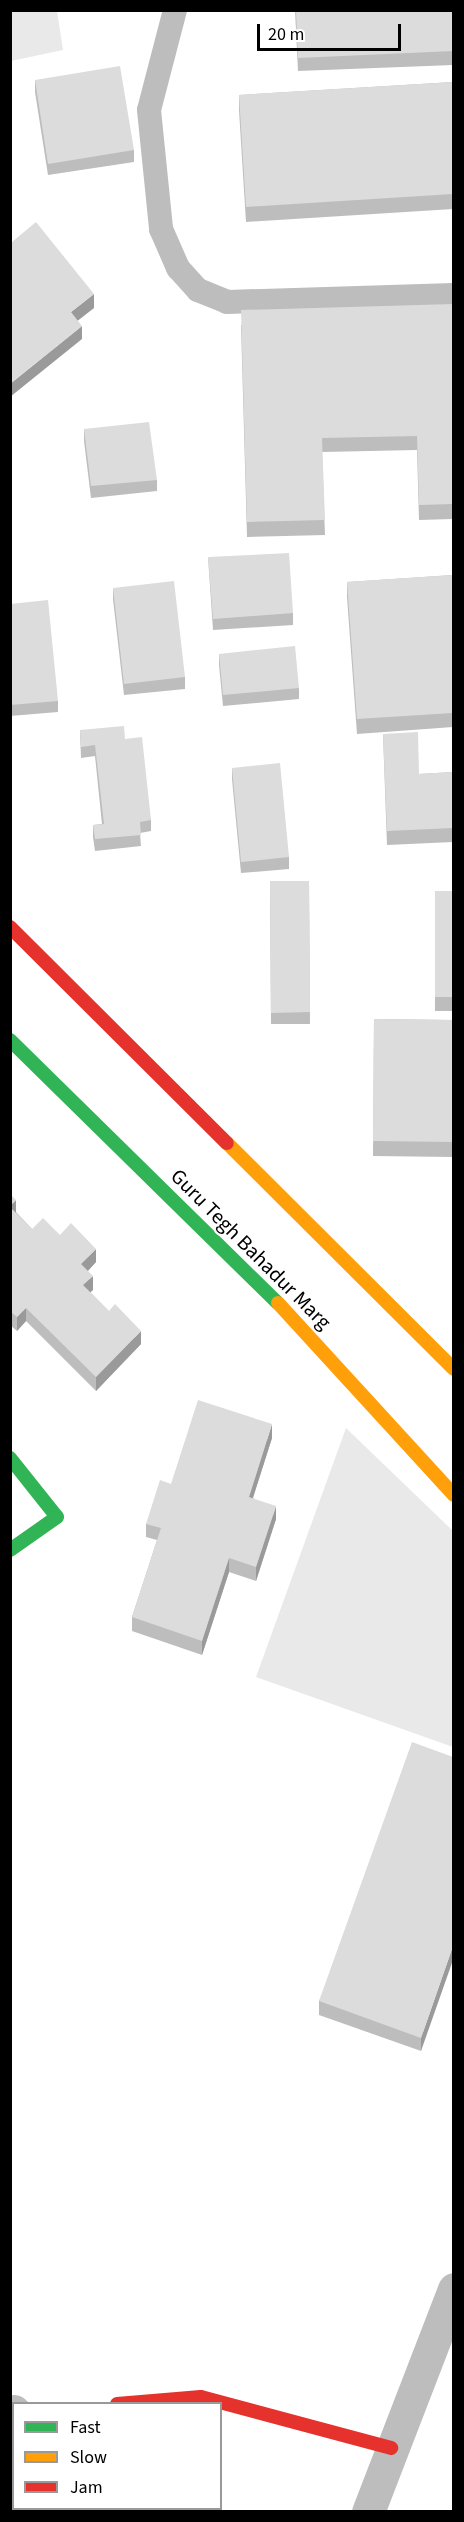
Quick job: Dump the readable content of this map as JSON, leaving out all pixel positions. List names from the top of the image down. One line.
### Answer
{"streets":{"street":["Guru Tegh Bahadur Marg"]},"legend":["Fast","Slow","Jam"],"scale_bar":"20 m"}
